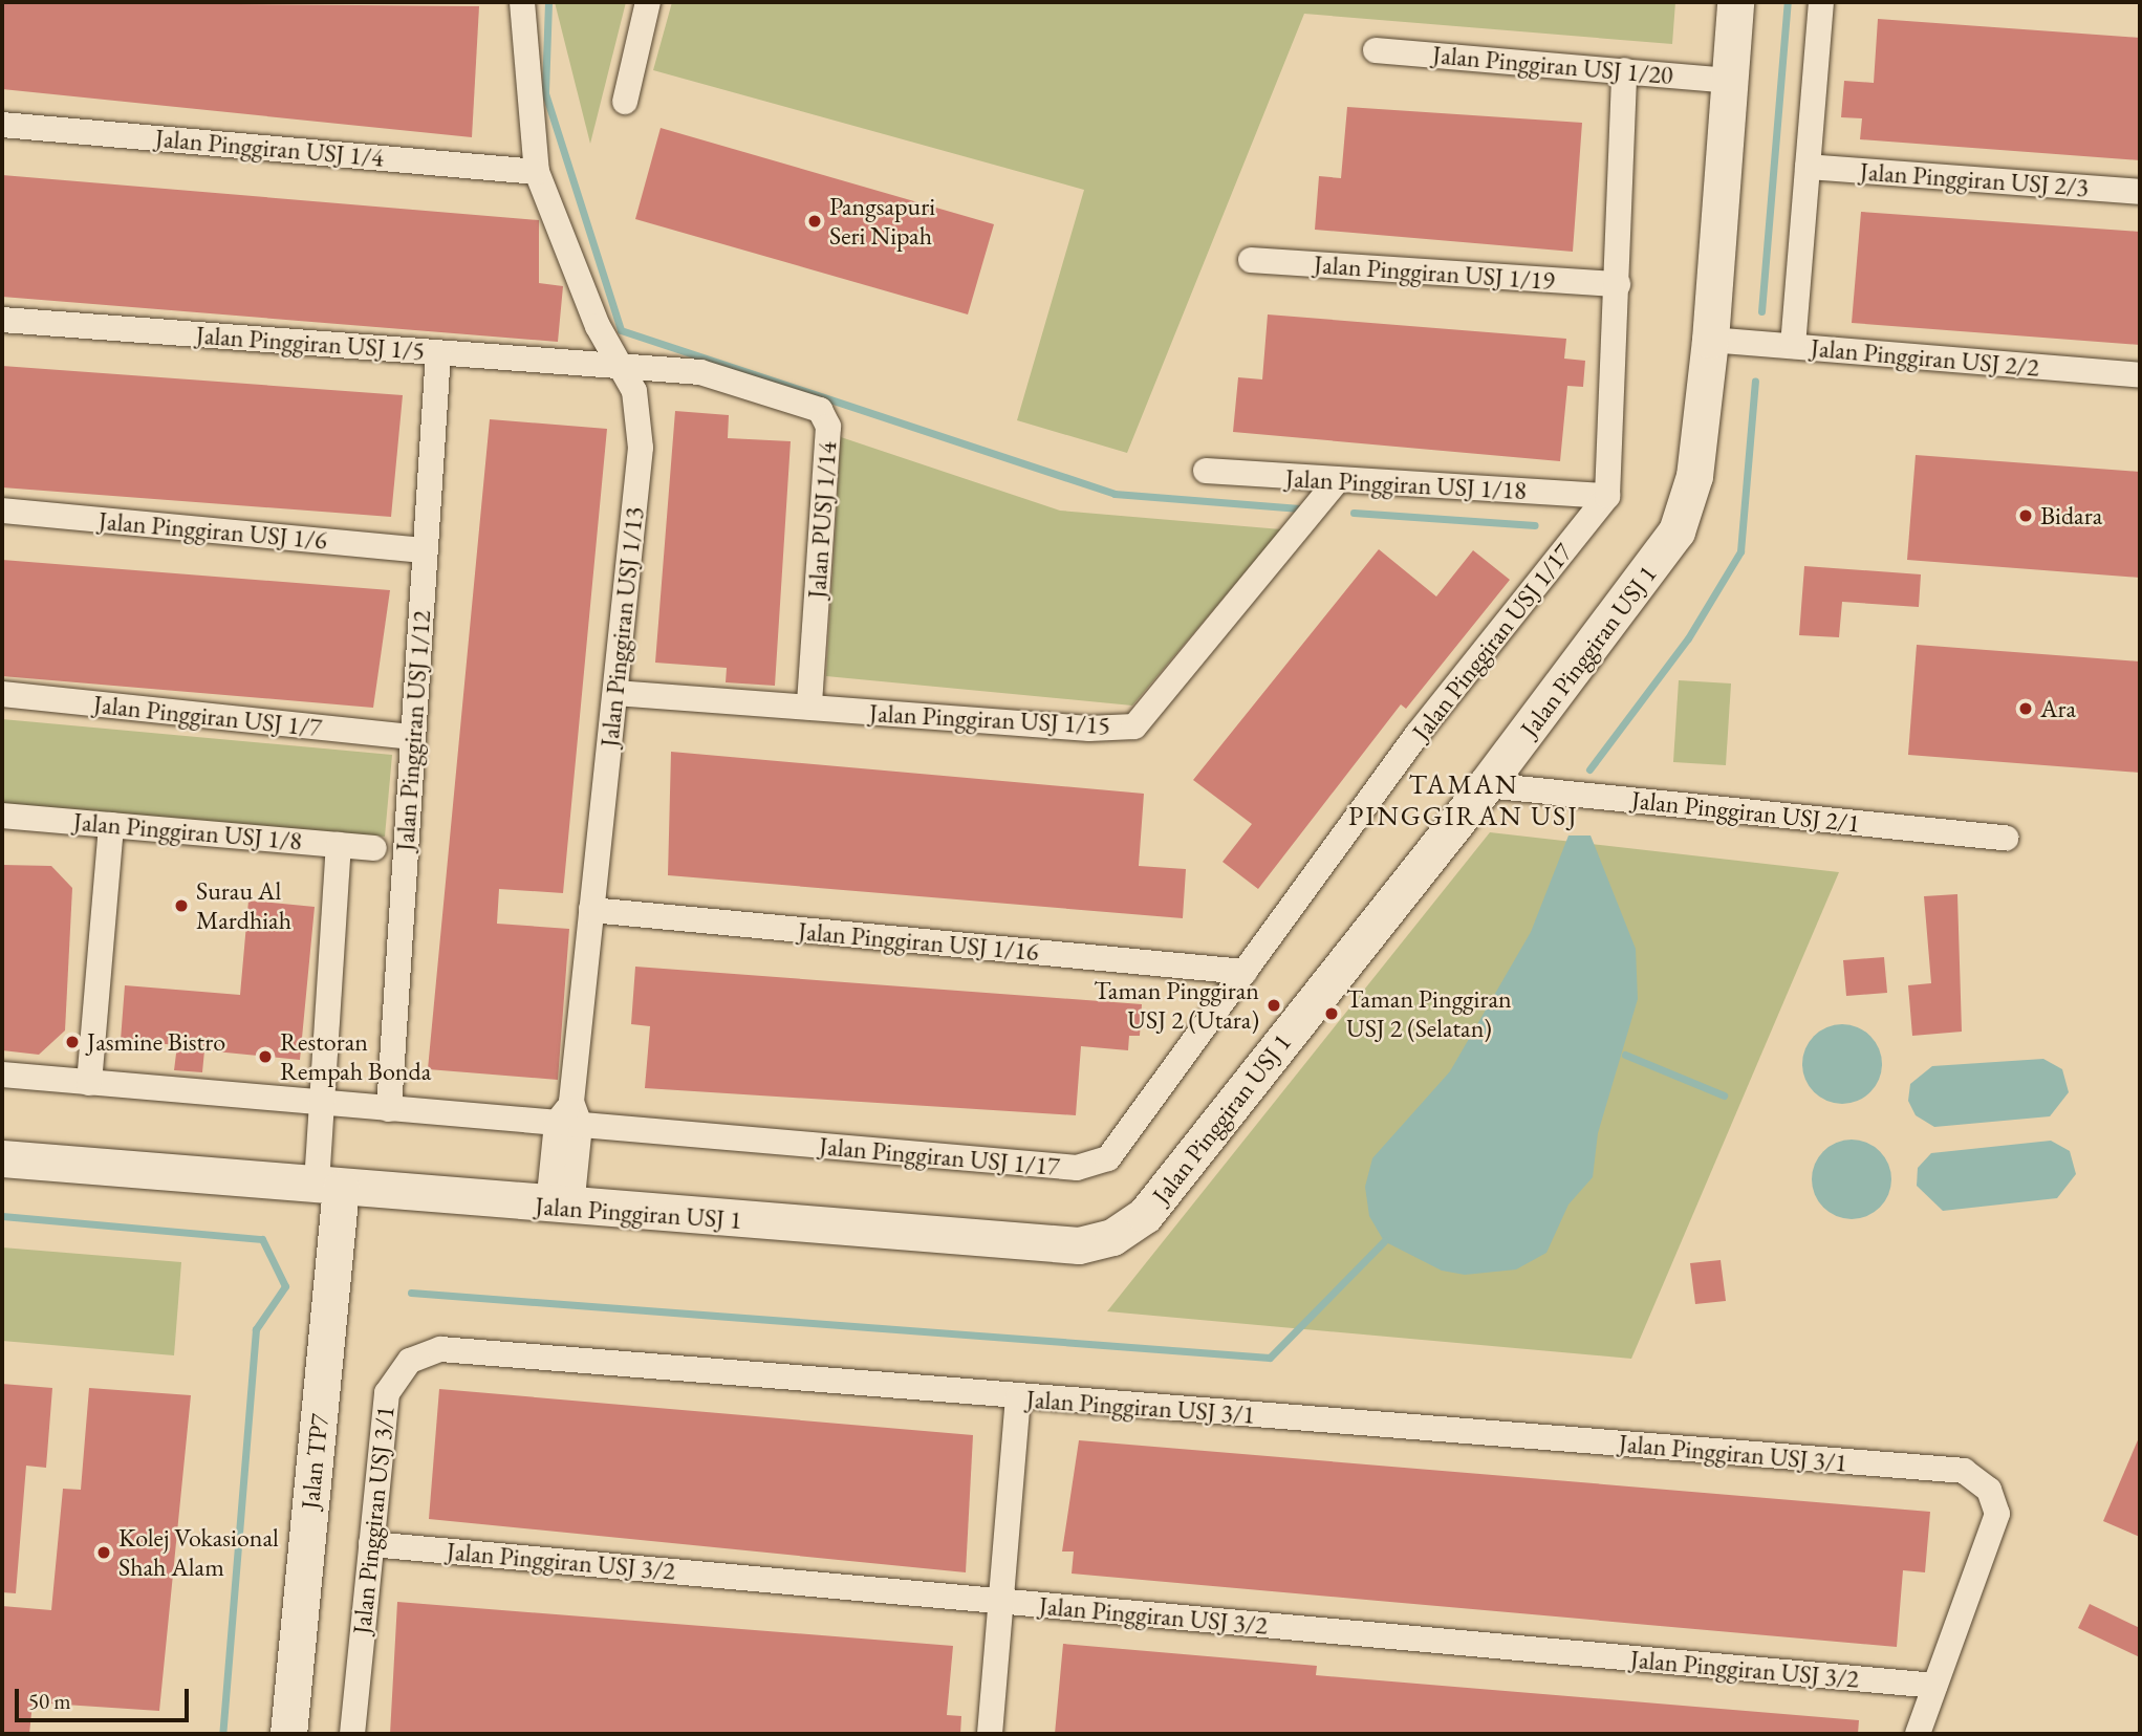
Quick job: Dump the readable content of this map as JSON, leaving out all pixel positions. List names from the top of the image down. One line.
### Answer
{"streets":{"street":["Jalan Pinggiran USJ 1/20","Jalan Pinggiran USJ 1/4","Jalan Pinggiran USJ 2/3","Jalan Pinggiran USJ 1/19","Jalan Pinggiran USJ 1/5","Jalan Pinggiran USJ 2/2","Jalan Pinggiran USJ 1/18","Jalan PUSJ 1/14","Jalan Pinggiran USJ 1/6","Jalan Pinggiran USJ 1/13","Jalan Pinggiran USJ 1/17","Jalan Pinggiran USJ 1","Jalan Pinggiran USJ 1/7","Jalan Pinggiran USJ 1/15","Jalan Pinggiran USJ 1/12","Jalan Pinggiran USJ 2/1","Jalan Pinggiran USJ 1/8","Jalan Pinggiran USJ 1/16","Jalan Pinggiran USJ 3/1","Jalan TP7","Jalan Pinggiran USJ 3/2"]},"crossings":[["Jalan Pinggiran USJ 1/20","Jalan Pinggiran USJ 1"],["Jalan Pinggiran USJ 1/4","Jalan Pinggiran USJ 1/13"],["Jalan Pinggiran USJ 1/5","Jalan PUSJ 1/14"],["Jalan Pinggiran USJ 1/5","Jalan Pinggiran USJ 1/13"],["Jalan Pinggiran USJ 1/5","Jalan Pinggiran USJ 1/12"],["Jalan Pinggiran USJ 2/2","Jalan Pinggiran USJ 1"],["Jalan Pinggiran USJ 1/18","Jalan Pinggiran USJ 1/17"],["Jalan Pinggiran USJ 1/18","Jalan Pinggiran USJ 1/15"],["Jalan PUSJ 1/14","Jalan Pinggiran USJ 1/13"],["Jalan PUSJ 1/14","Jalan Pinggiran USJ 1/15"],["Jalan Pinggiran USJ 1/6","Jalan Pinggiran USJ 1/12"],["Jalan Pinggiran USJ 1/13","Jalan Pinggiran USJ 1/17"],["Jalan Pinggiran USJ 1/13","Jalan Pinggiran USJ 1"],["Jalan Pinggiran USJ 1/13","Jalan Pinggiran USJ 1/15"],["Jalan Pinggiran USJ 1/13","Jalan Pinggiran USJ 1/16"],["Jalan Pinggiran USJ 1/17","Jalan Pinggiran USJ 1/12"],["Jalan Pinggiran USJ 1/17","Jalan Pinggiran USJ 1/16"],["Jalan Pinggiran USJ 1","Jalan Pinggiran USJ 2/1"],["Jalan Pinggiran USJ 1","Jalan TP7"],["Jalan Pinggiran USJ 1/7","Jalan Pinggiran USJ 1/12"],["Jalan Pinggiran USJ 3/1","Jalan Pinggiran USJ 3/2"]],"districts":["TAMAN PINGGIRAN USJ"],"places":["Pangsapuri Seri Nipah","Bidara","Ara","Surau Al Mardhiah","Taman Pinggiran USJ 2 (Utara)","Taman Pinggiran USJ 2 (Selatan)","Jasmine Bistro","Restoran Rempah Bonda","Kolej Vokasional Shah Alam"],"scale_bar":"50 m"}
